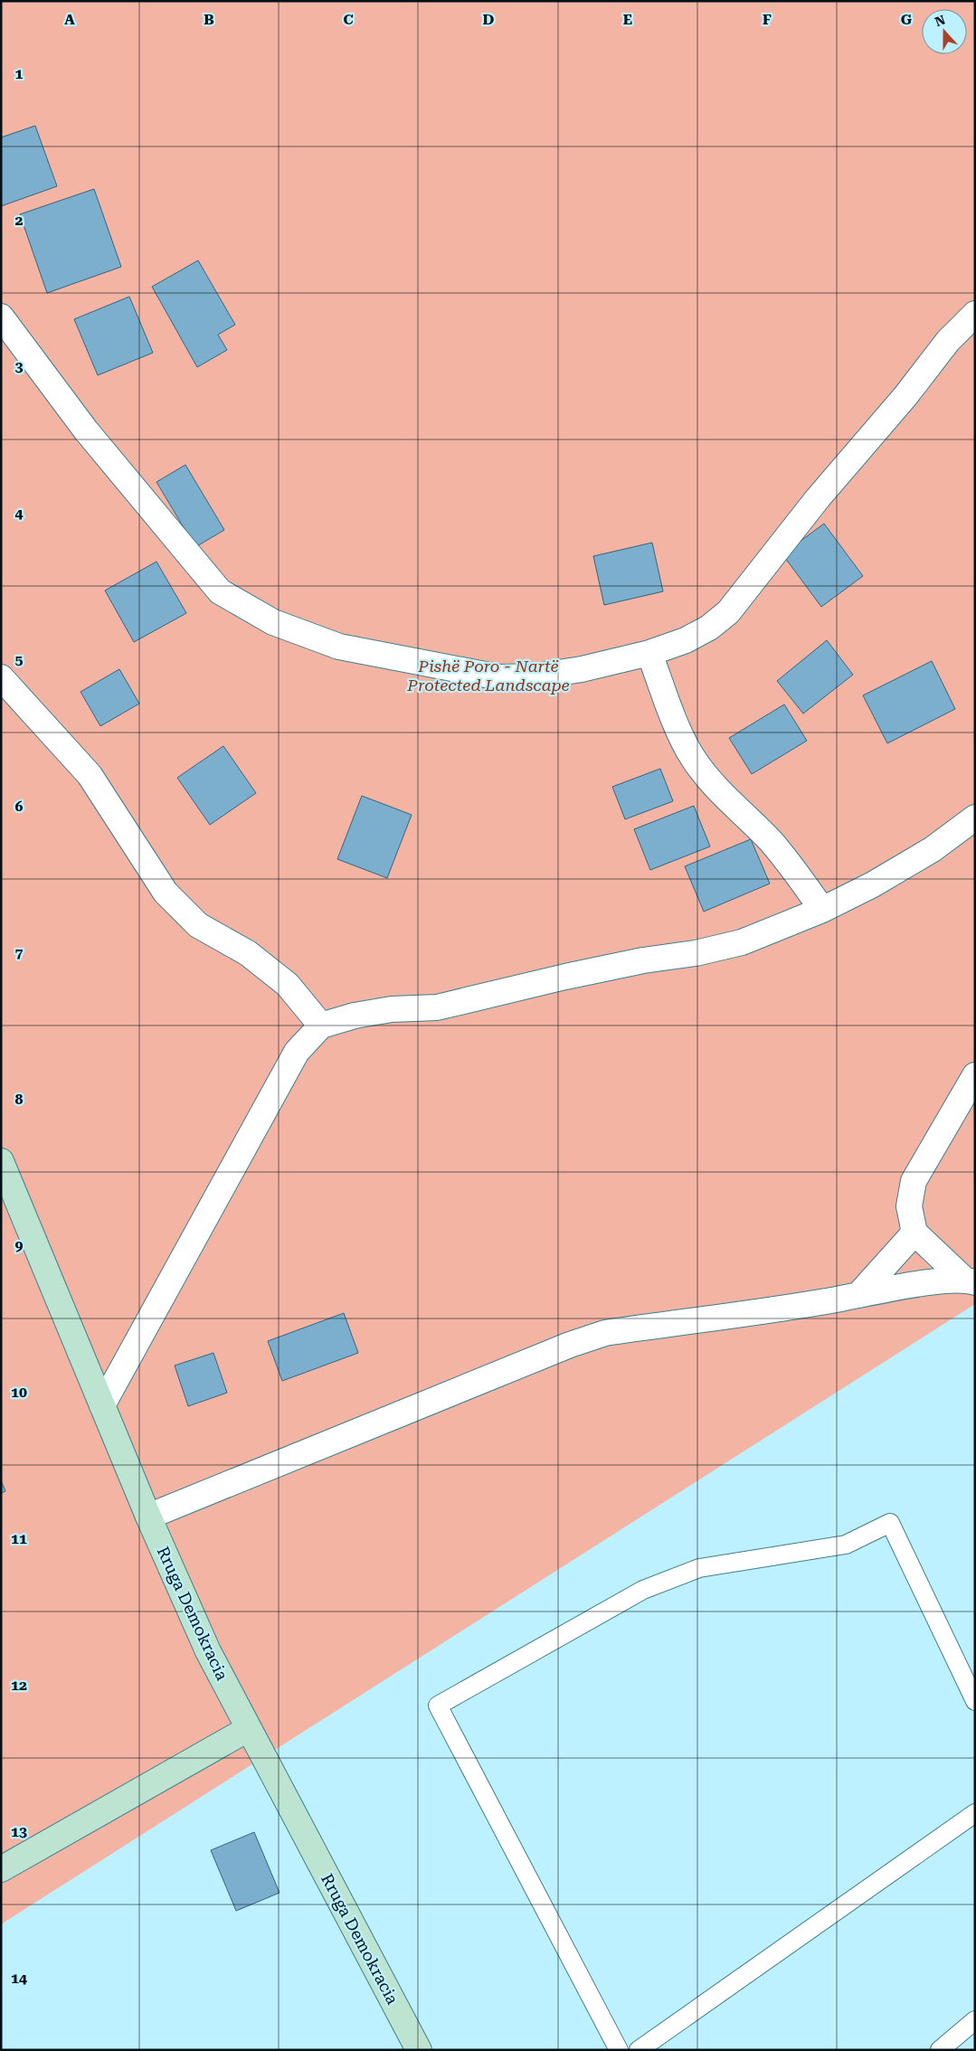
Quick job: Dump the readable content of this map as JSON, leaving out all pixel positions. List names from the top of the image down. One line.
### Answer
{"streets":{"main road":["Rruga Demokracia"]},"parks":["Pishë Poro - Nartë Protected Landscape"],"north":"top","grid":{"columns":["A","B","C","D","E","F","G"],"rows":["1","2","3","4","5","6","7","8","9","10","11","12","13","14"]}}
